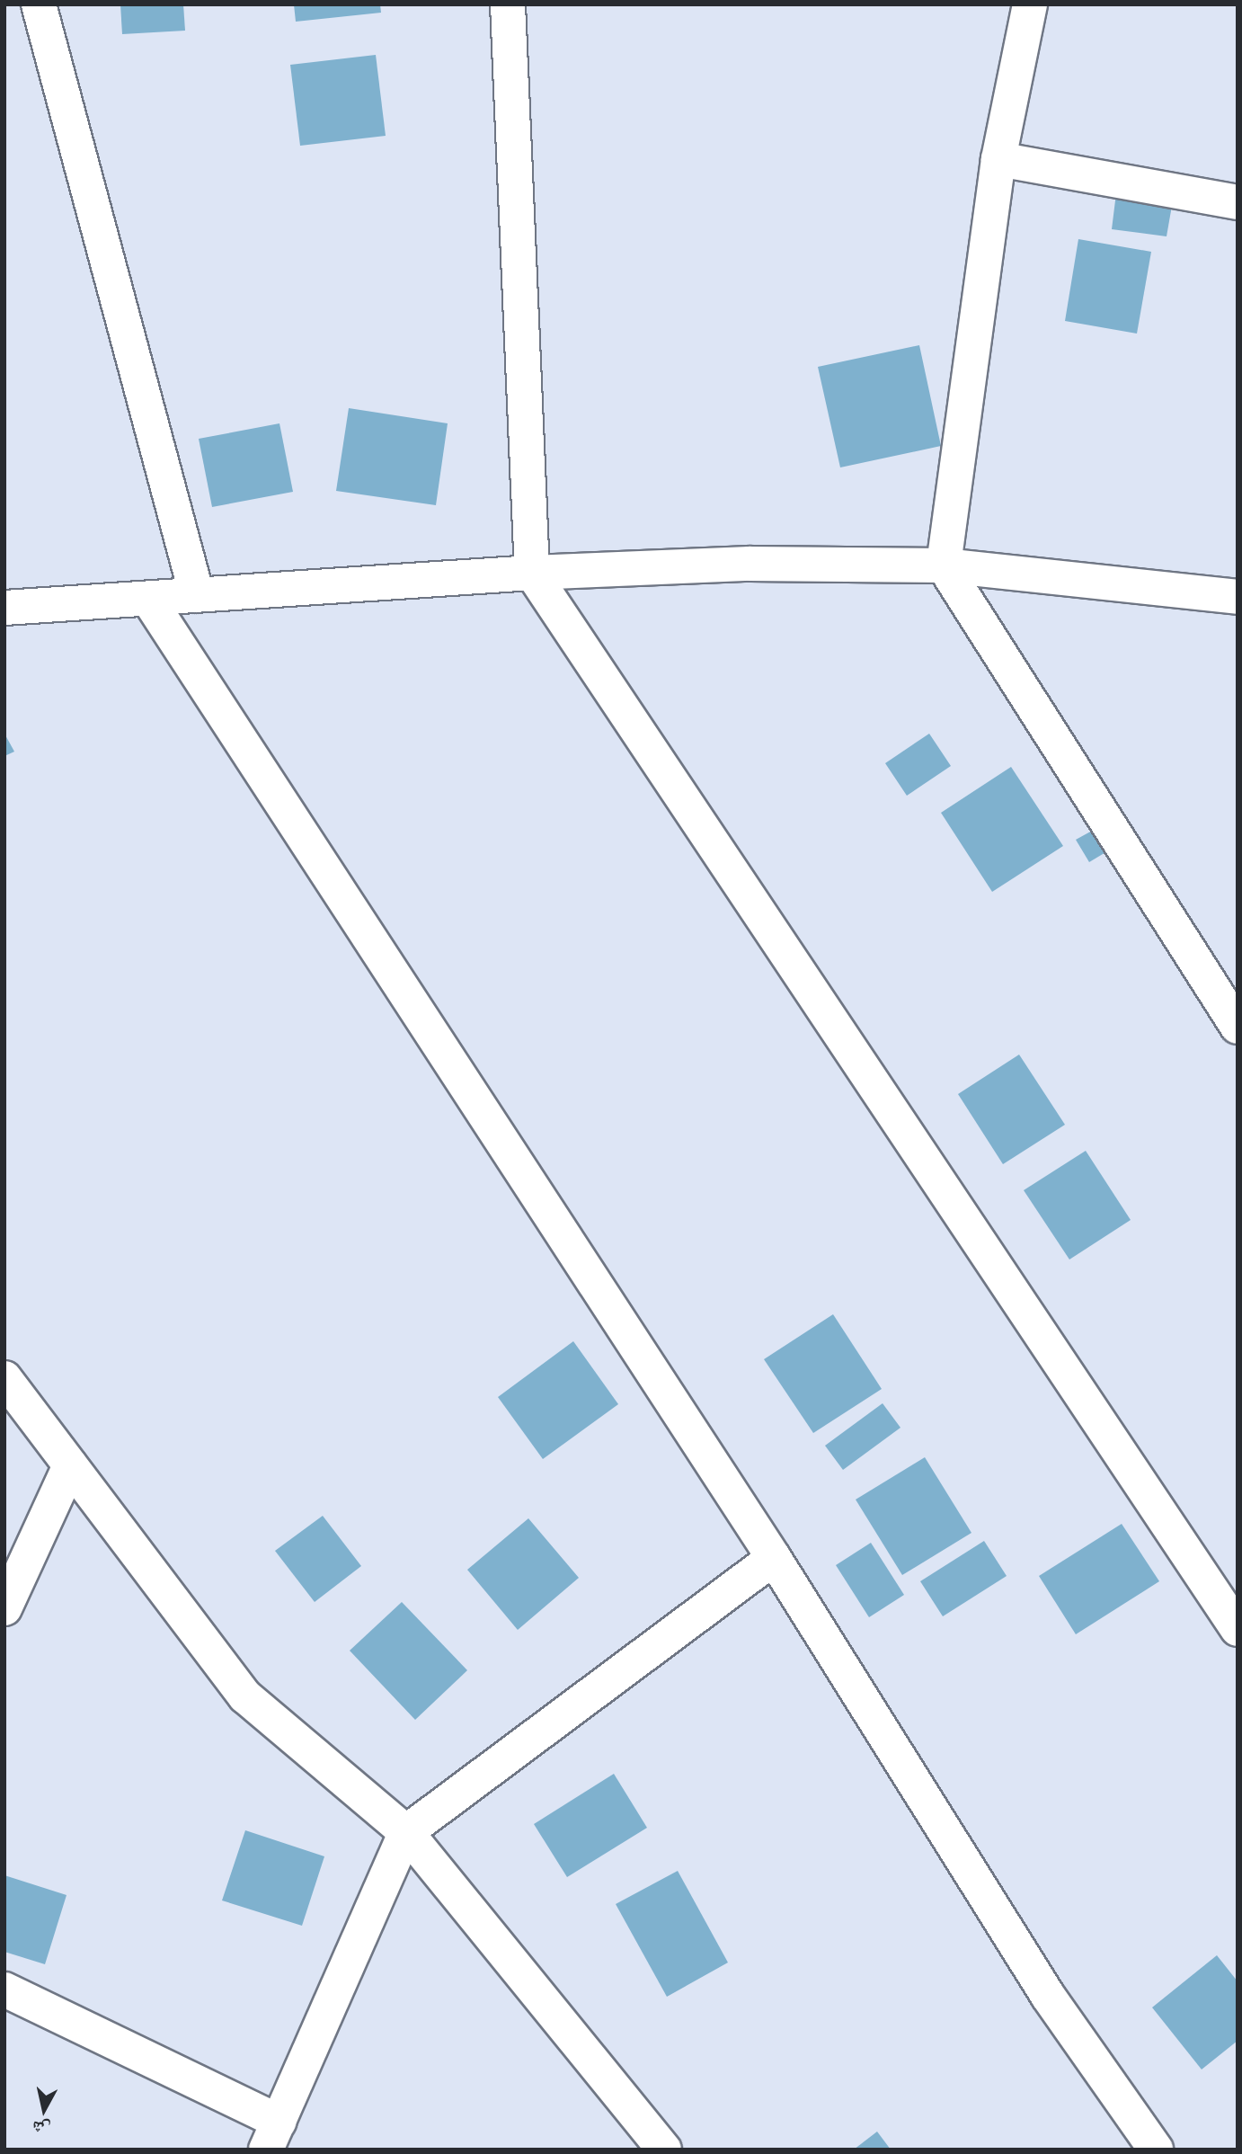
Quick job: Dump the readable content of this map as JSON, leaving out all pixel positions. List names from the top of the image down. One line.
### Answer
{"north":"bottom"}
